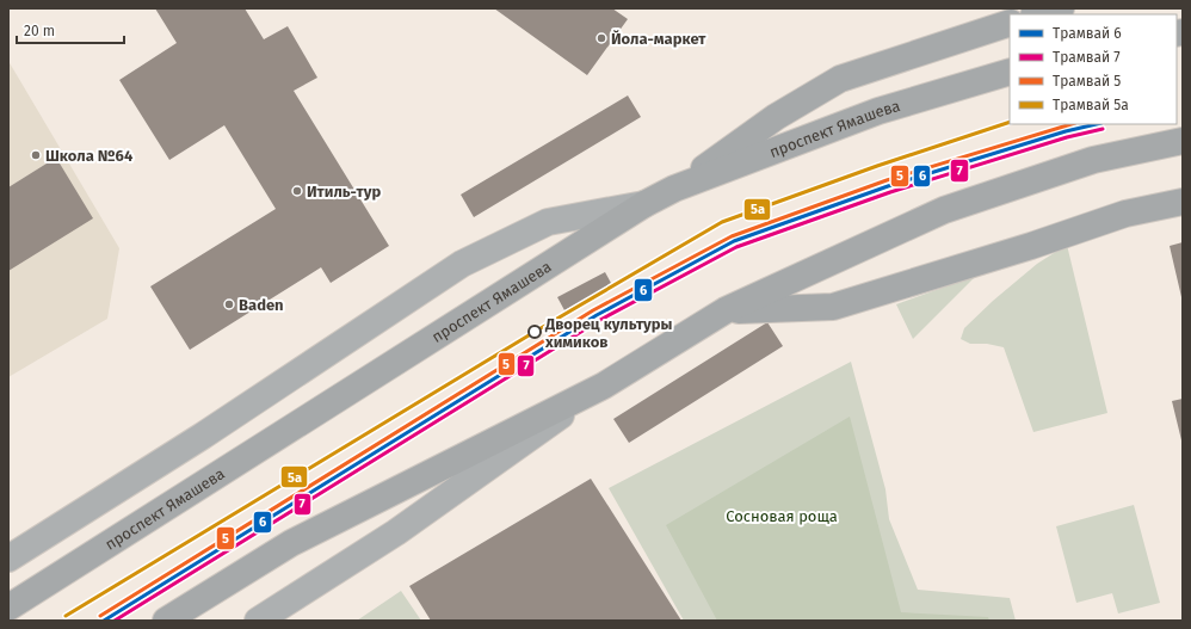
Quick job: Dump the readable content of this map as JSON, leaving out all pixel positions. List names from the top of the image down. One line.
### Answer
{"streets":{"main road":["проспект Ямашева"]},"parks":["Сосновая роща"],"places":["Йола-маркет","Школа №64","Итиль-тур","Baden","Дворец культуры химиков"],"lines":["tram line 5а","tram line 6","tram line 5","tram line 7"],"legend":["Трамвай 6","Трамвай 7","Трамвай 5","Трамвай 5а"],"scale_bar":"20 m"}
